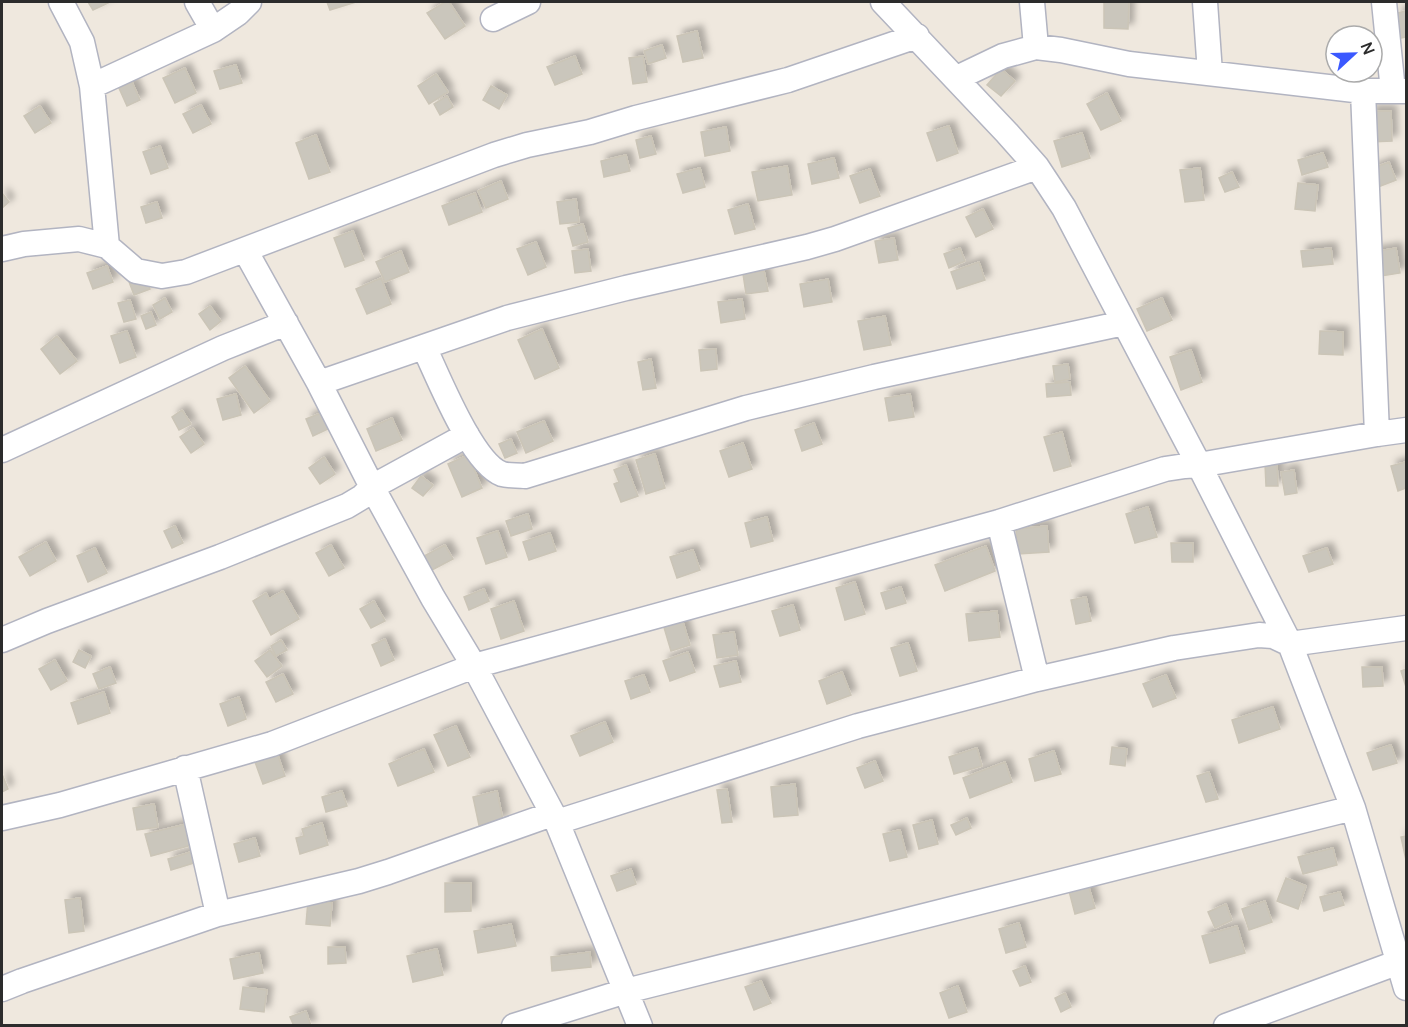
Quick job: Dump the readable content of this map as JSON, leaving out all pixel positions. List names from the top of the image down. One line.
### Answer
{"north":"right"}
